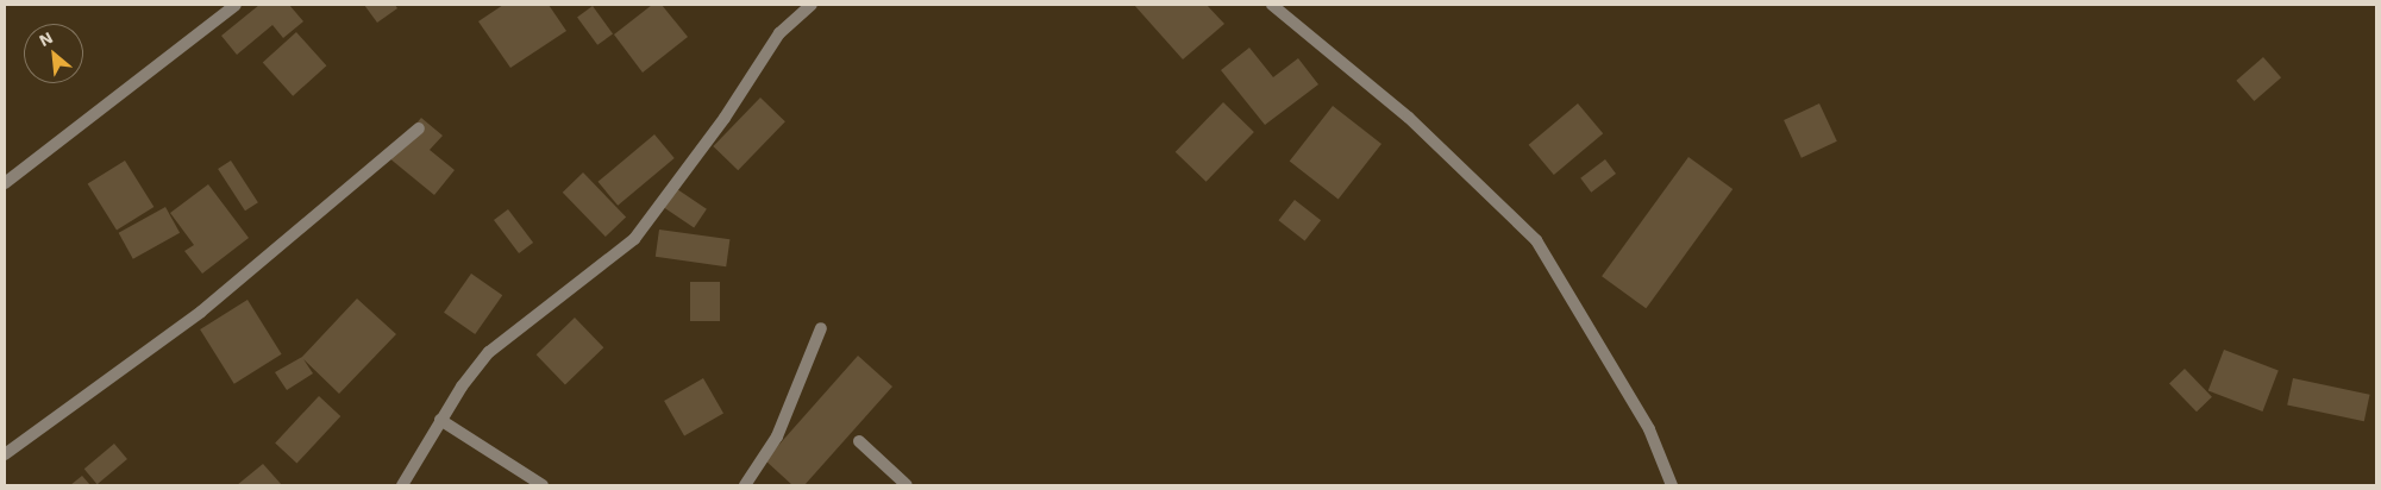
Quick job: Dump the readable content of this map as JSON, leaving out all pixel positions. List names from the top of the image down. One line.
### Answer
{"north":"top left"}
